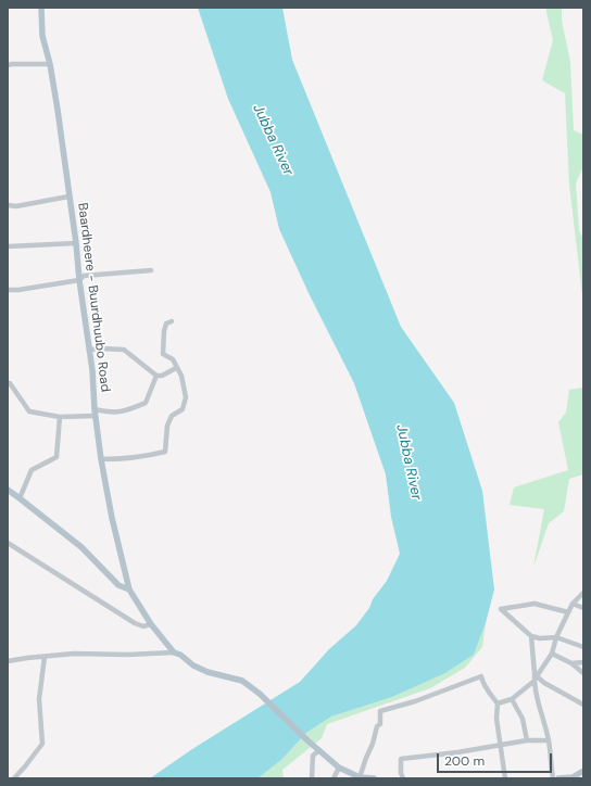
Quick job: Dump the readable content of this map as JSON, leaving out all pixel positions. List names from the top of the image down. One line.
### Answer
{"streets":{"main road":["Baardheere - Buurdhuubo Road"]},"water":["Jubba River"],"scale_bar":"200 m"}
